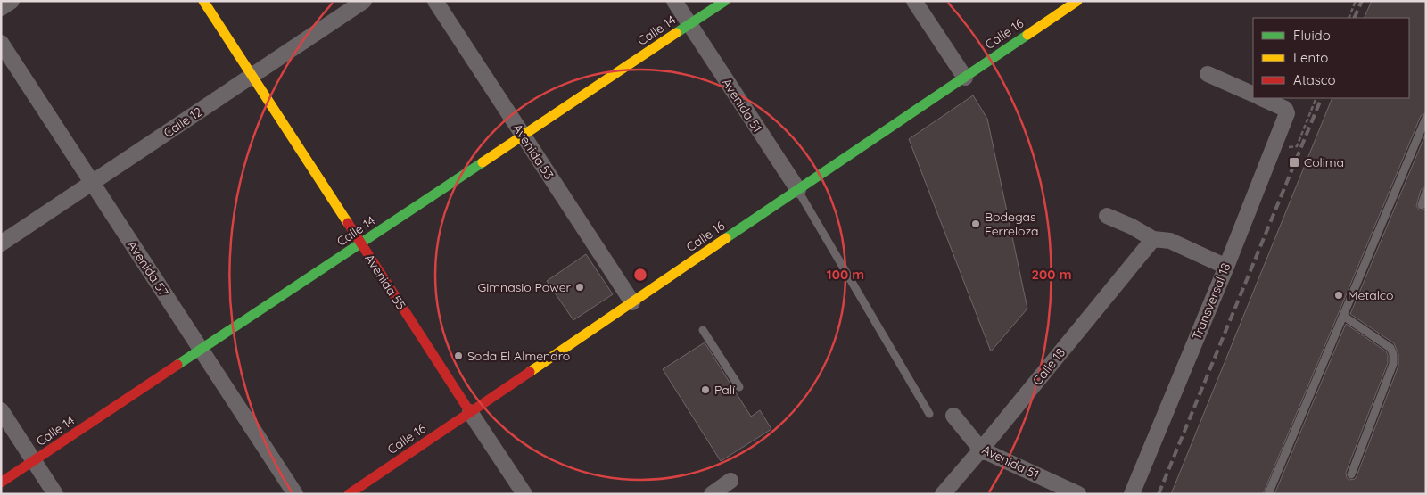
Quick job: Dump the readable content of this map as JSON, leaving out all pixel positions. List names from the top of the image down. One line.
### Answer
{"streets":{"street":["Calle 14","Calle 16","Avenida 51","Calle 12","Avenida 53","Avenida 57","Avenida 55","Transversal 18","Calle 18"]},"crossings":[["Calle 14","Avenida 51"],["Calle 14","Avenida 53"],["Calle 14","Avenida 57"],["Calle 14","Avenida 55"],["Calle 16","Avenida 51"],["Calle 16","Avenida 53"],["Calle 16","Avenida 55"],["Avenida 51","Calle 18"],["Calle 12","Avenida 57"],["Calle 12","Avenida 55"]],"places":{"transit":["Colima"],"other":["Bodegas Ferreloza","Gimnasio Power","Metalco","Soda El Almendro","Palí"]},"legend":["Fluido","Lento","Atasco"],"rings":["100 m","200 m"]}
